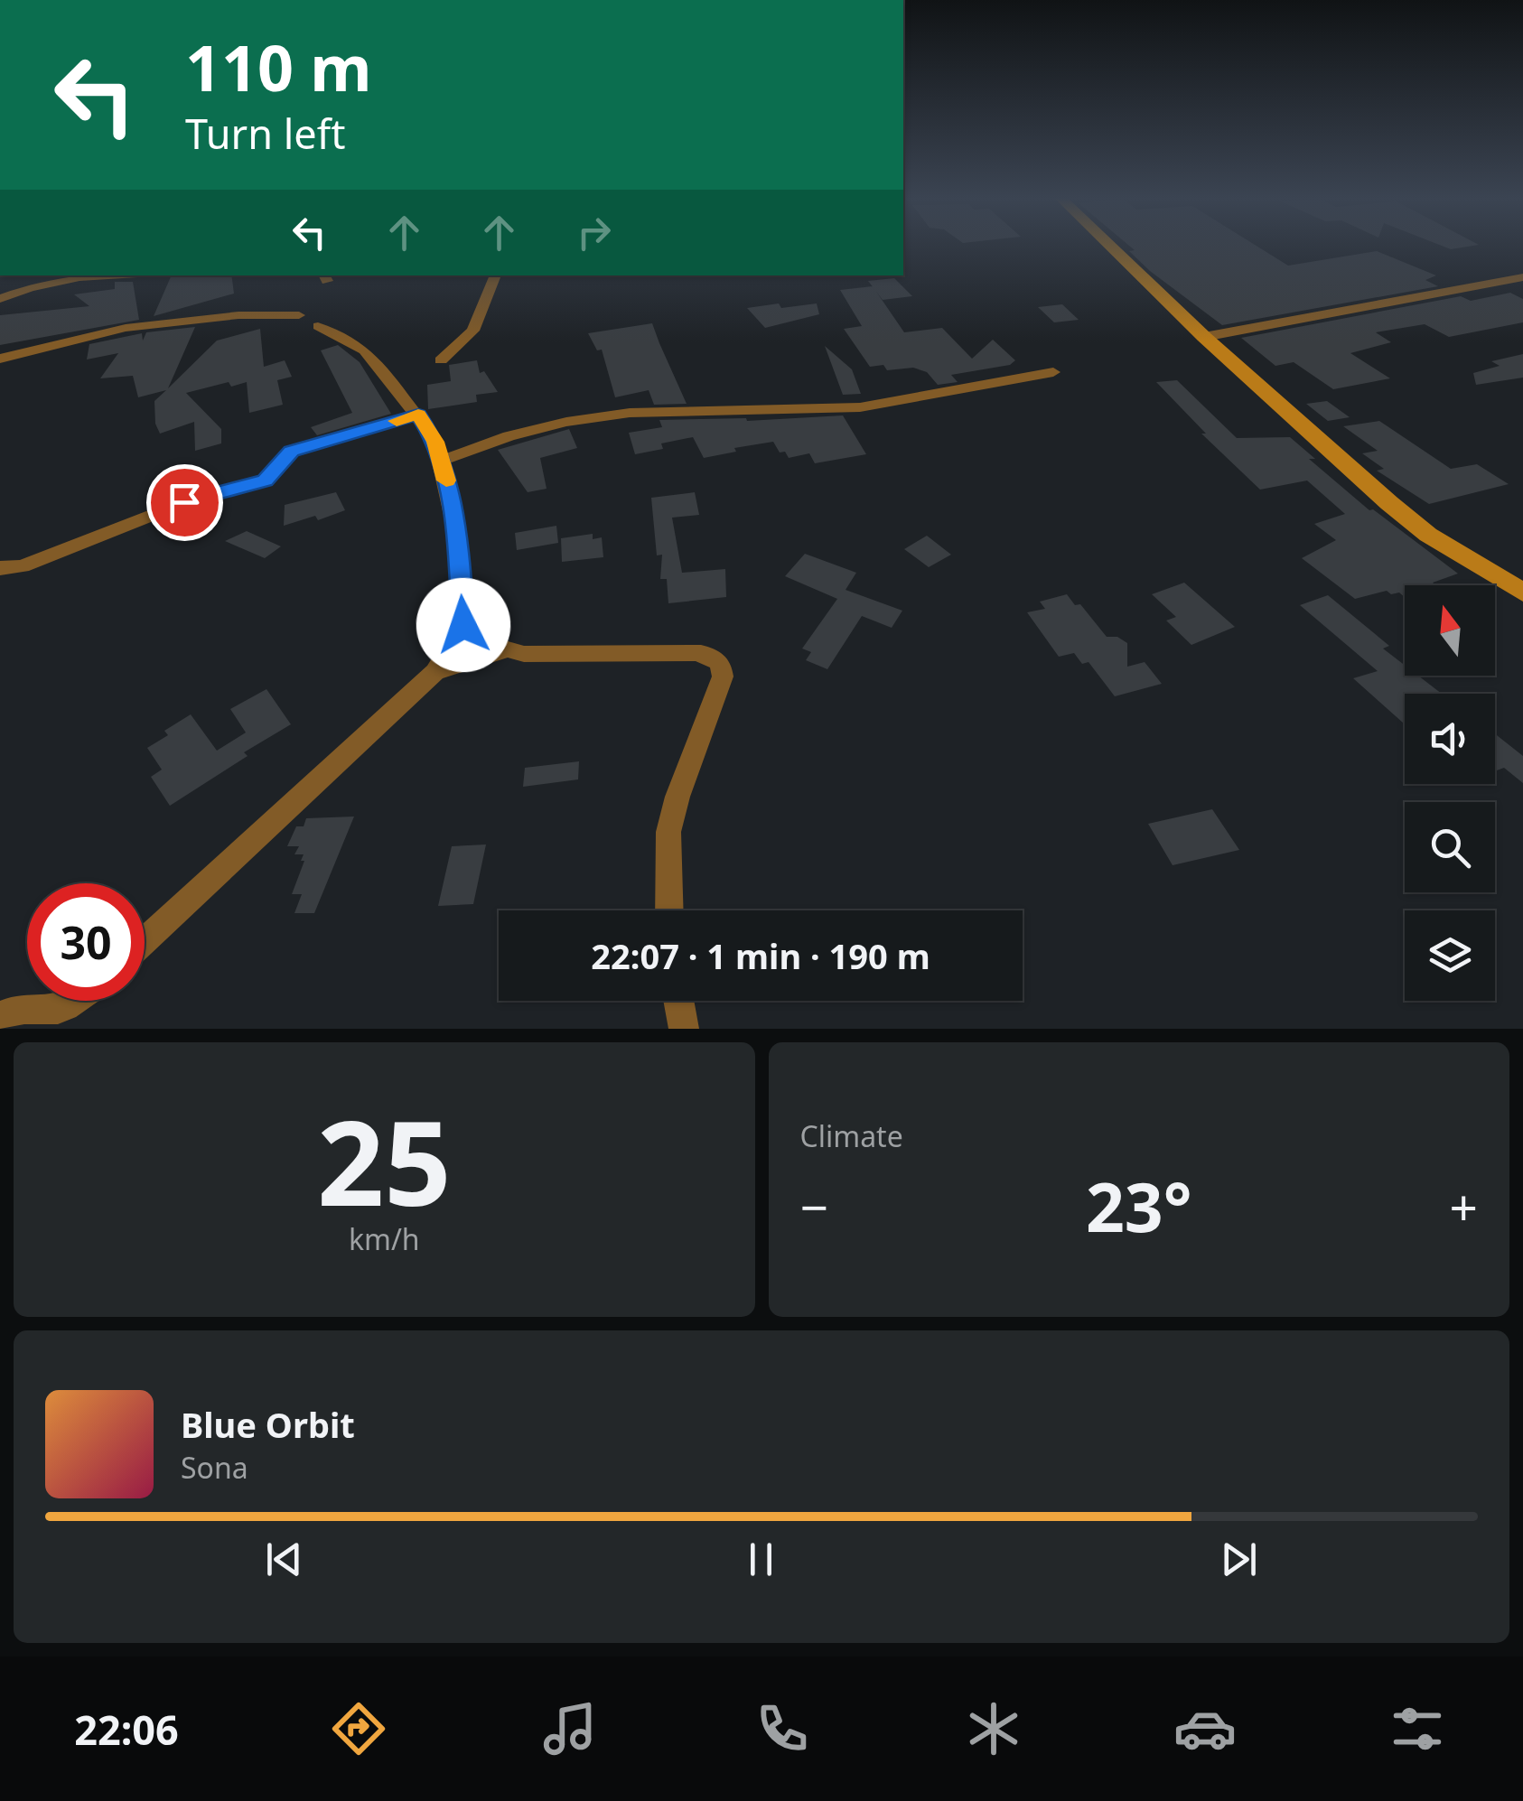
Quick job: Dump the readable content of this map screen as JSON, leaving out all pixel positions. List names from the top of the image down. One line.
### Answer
{"north":"top","page":{"turn":["110 m","Turn left"],"limit":"30","trip":"22:07 · 1 min · 190 m","tile":[["25","km/h"],"Climate"],"heat":["−","23°","+"],"song":["Blue Orbit","Sona"],"tabs":"22:06"}}
